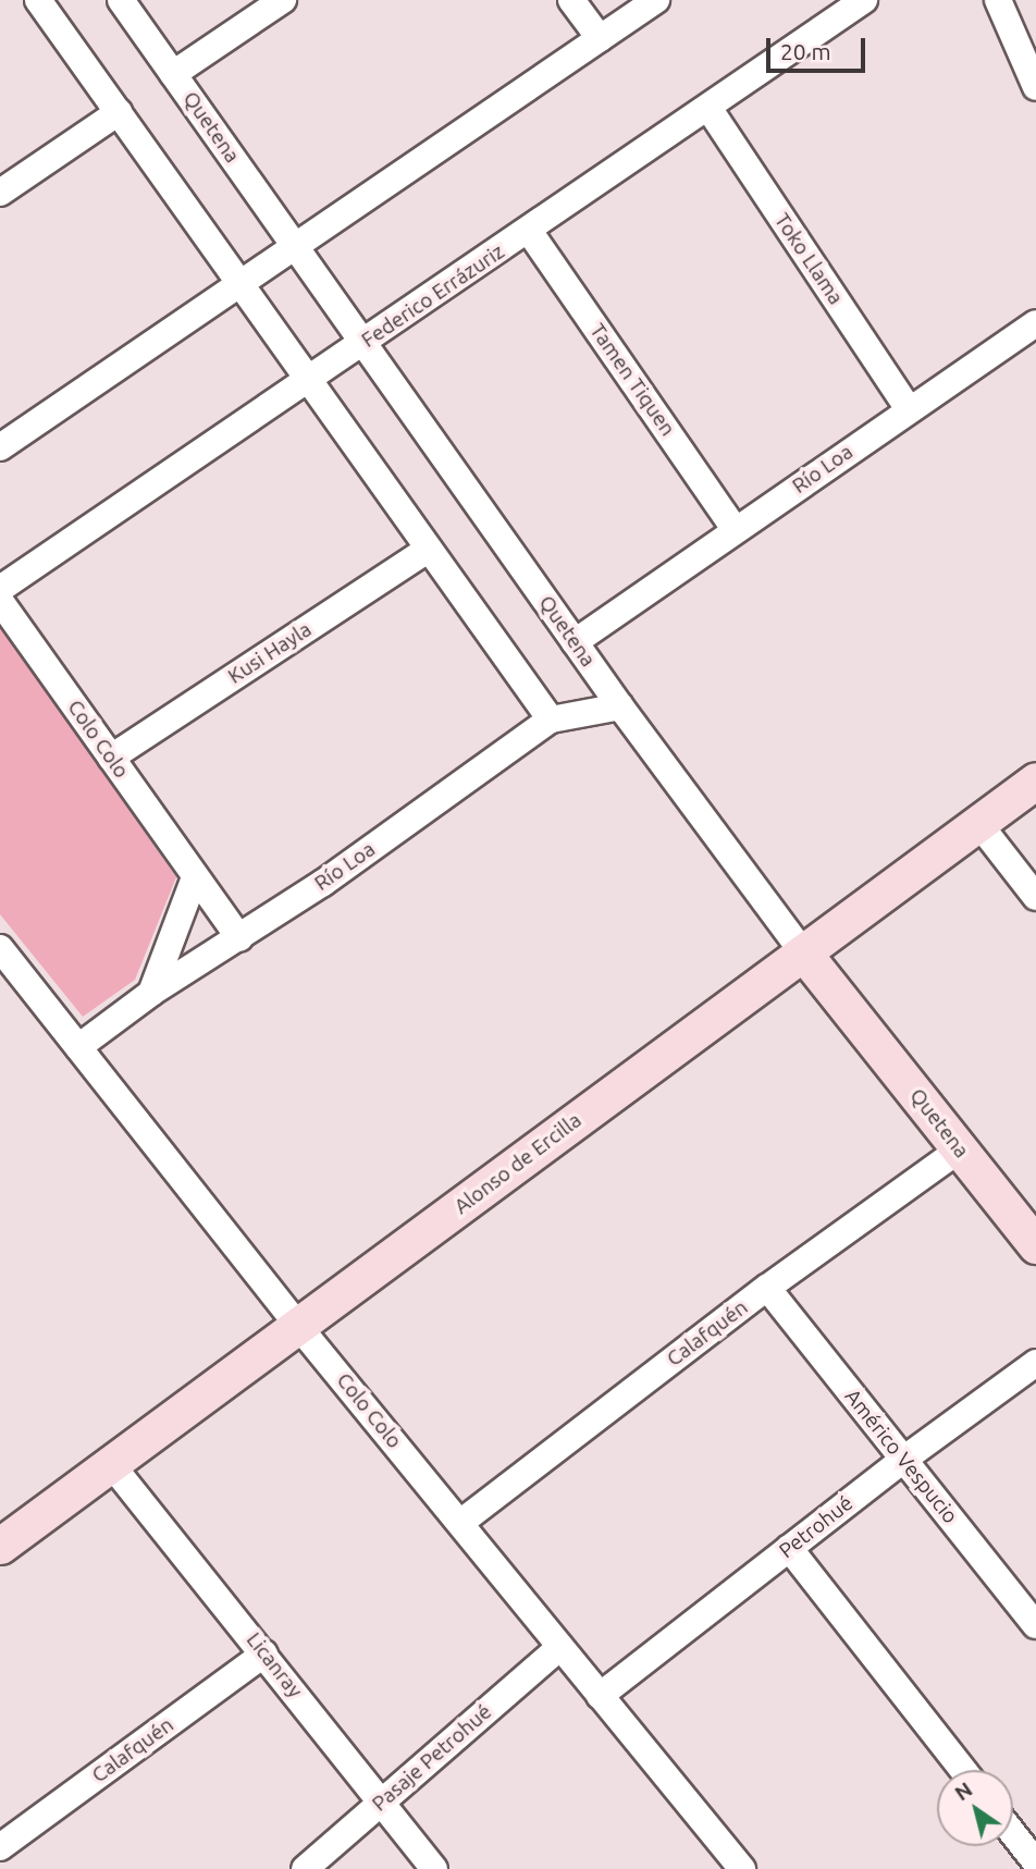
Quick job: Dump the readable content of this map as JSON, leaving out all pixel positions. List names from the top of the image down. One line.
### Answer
{"streets":{"street":["Quetena","Toko Llama","Federico Errázuriz","Tamen Tiquen","Río Loa","Kusi Hayla","Colo Colo","Alonso de Ercilla","Calafquén","Américo Vespucio","Petrohué","Licanray","Pasaje Petrohué"]},"crossings":[["Quetena","Federico Errázuriz"],["Quetena","Río Loa"],["Quetena","Alonso de Ercilla"],["Quetena","Calafquén"],["Toko Llama","Federico Errázuriz"],["Toko Llama","Río Loa"],["Federico Errázuriz","Tamen Tiquen"],["Tamen Tiquen","Río Loa"],["Río Loa","Colo Colo"],["Kusi Hayla","Colo Colo"],["Colo Colo","Alonso de Ercilla"],["Colo Colo","Calafquén"],["Colo Colo","Petrohué"],["Colo Colo","Pasaje Petrohué"],["Alonso de Ercilla","Licanray"],["Calafquén","Américo Vespucio"],["Calafquén","Licanray"],["Américo Vespucio","Petrohué"],["Licanray","Pasaje Petrohué"]],"scale_bar":"20 m","north":"top left"}
